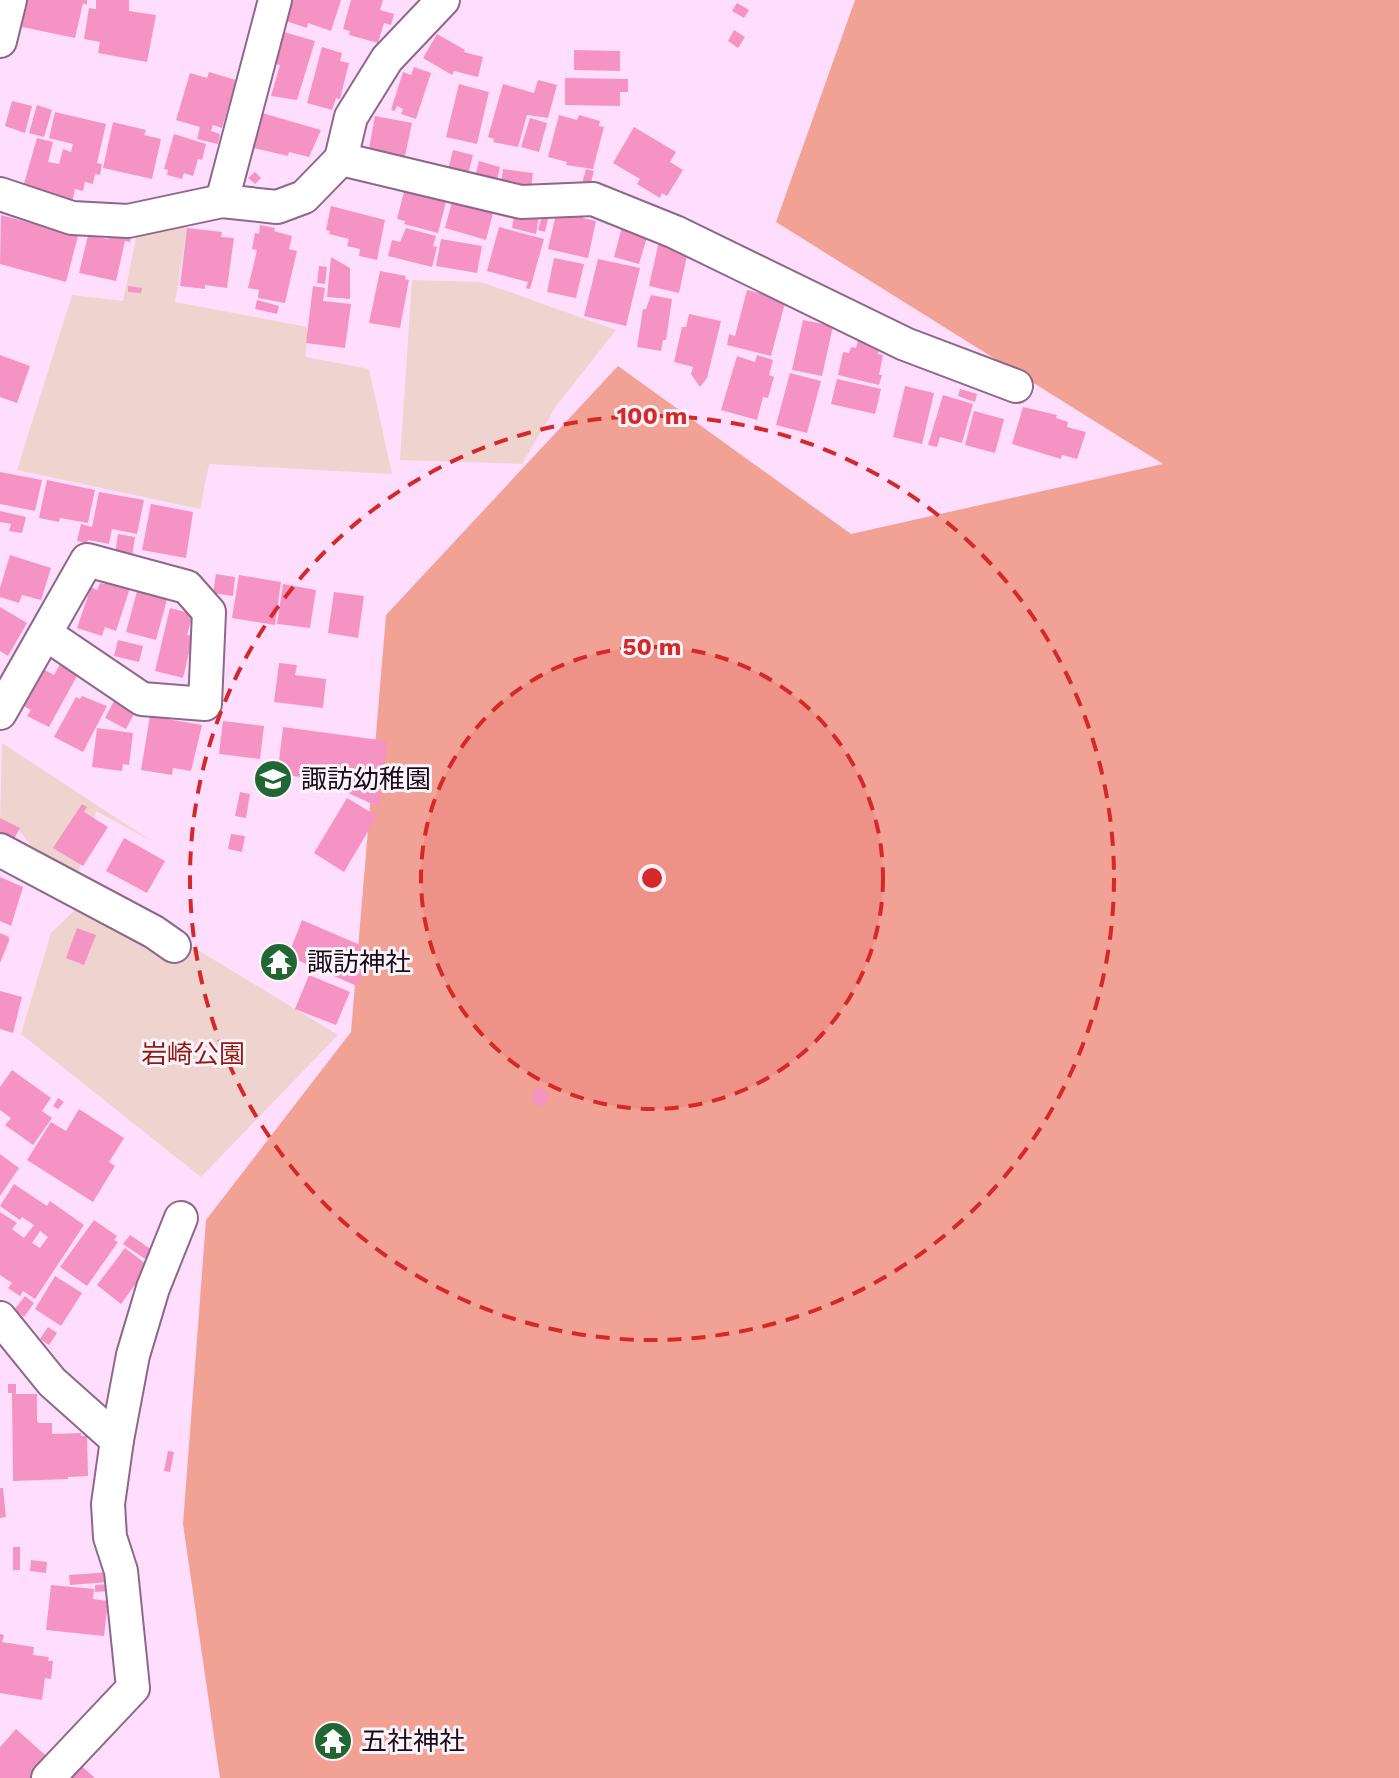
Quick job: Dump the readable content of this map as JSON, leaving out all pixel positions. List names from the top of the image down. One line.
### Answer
{"parks":["岩崎公園"],"places":{"school or university":["諏訪幼稚園"],"temple":["諏訪神社","五社神社"]},"rings":["100 m","50 m"]}
